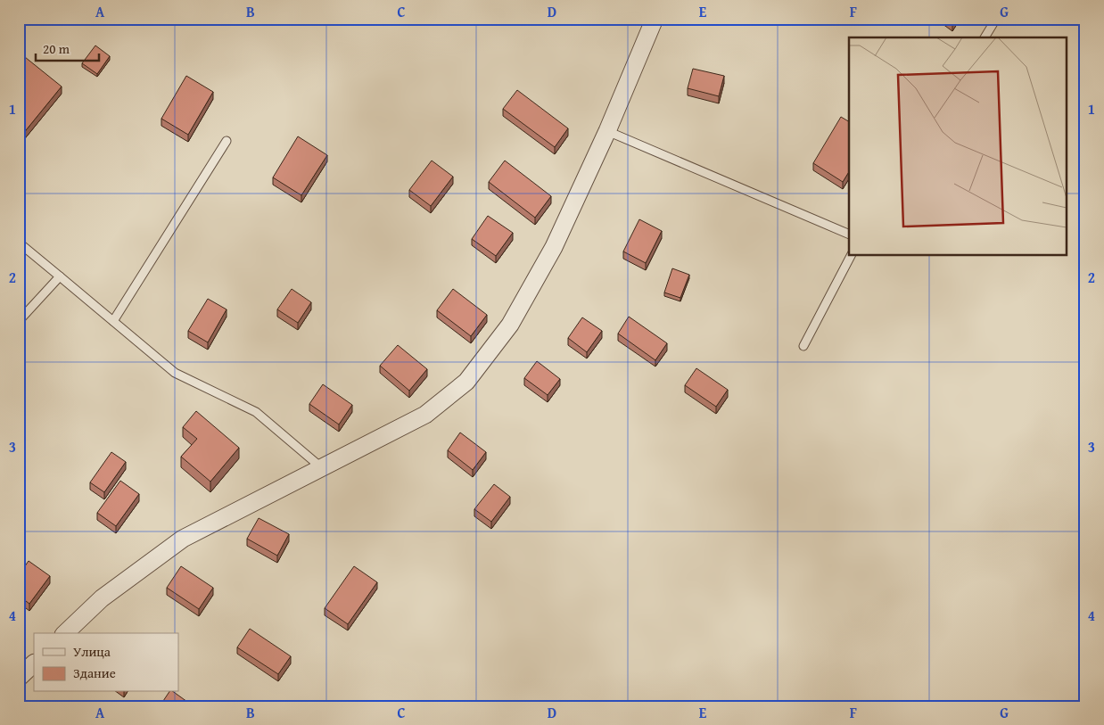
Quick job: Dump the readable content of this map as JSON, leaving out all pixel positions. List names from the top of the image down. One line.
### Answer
{"legend":["Улица","Здание"],"scale_bar":"20 m","grid":{"columns":["A","B","C","D","E","F","G"],"rows":["1","2","3","4"]}}
